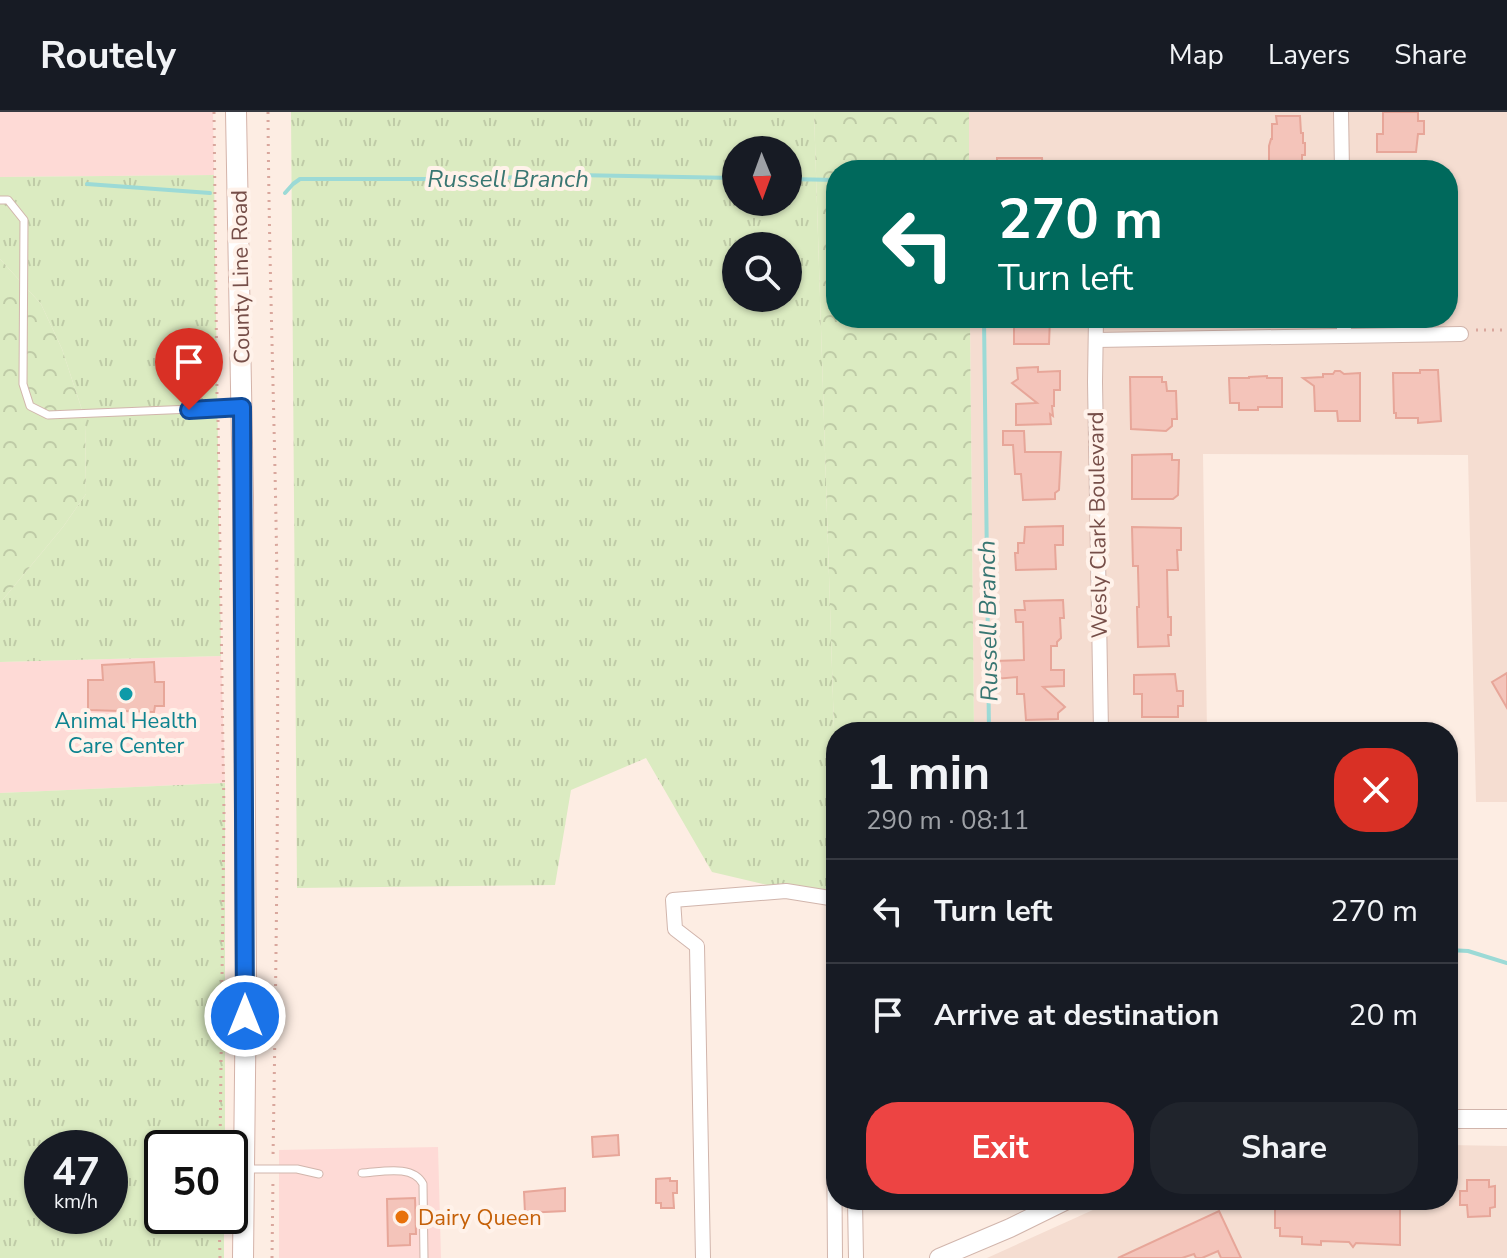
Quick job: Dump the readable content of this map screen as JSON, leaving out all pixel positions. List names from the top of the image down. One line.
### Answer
{"streets":{"main road":["County Line Road"],"street":["Wesly Clark Boulevard"]},"water":["Russell Branch"],"places":["Animal Health Care Center","Dairy Queen"],"north":"bottom","page":{"header":"Routely","nav":["Map","Layers","Share"],"turn":["270 m","Turn left"],"heading":["1 min","290 m · 08:11"],"list":[{"name":"Turn left","value":"270 m"},{"name":"Arrive at destination","value":"20 m"}],"buttons":["Exit","Share"],"speed":"47 km/h","limit":"50"}}
